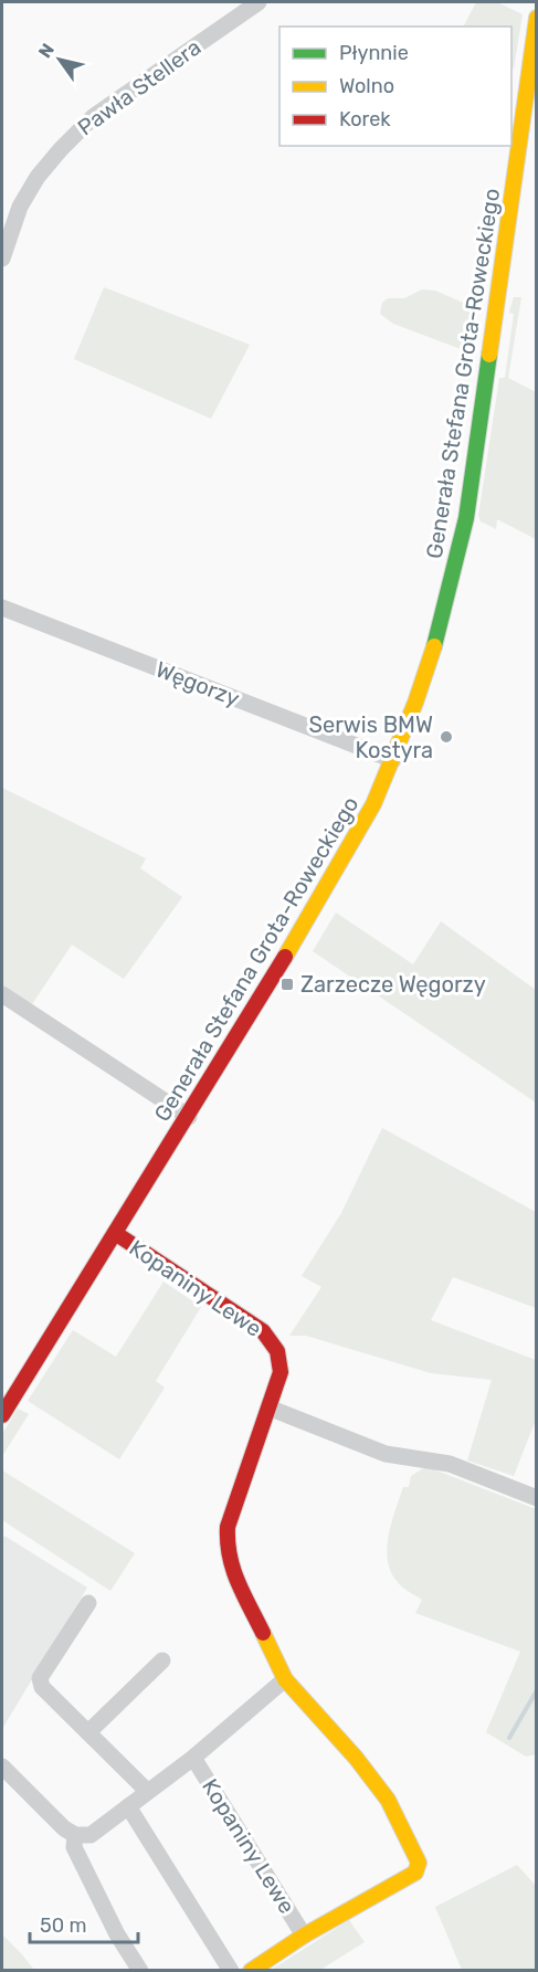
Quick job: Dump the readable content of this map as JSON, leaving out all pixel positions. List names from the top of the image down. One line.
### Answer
{"streets":{"street":["Pawła Stellera","Generała Stefana Grota-Roweckiego","Węgorzy","Kopaniny Lewe"]},"crossings":[["Generała Stefana Grota-Roweckiego","Węgorzy"],["Generała Stefana Grota-Roweckiego","Kopaniny Lewe"]],"places":{"other":["Serwis BMW Kostyra"],"transit":["Zarzecze Węgorzy"]},"legend":["Płynnie","Wolno","Korek"],"scale_bar":"50 m","north":"top left"}
